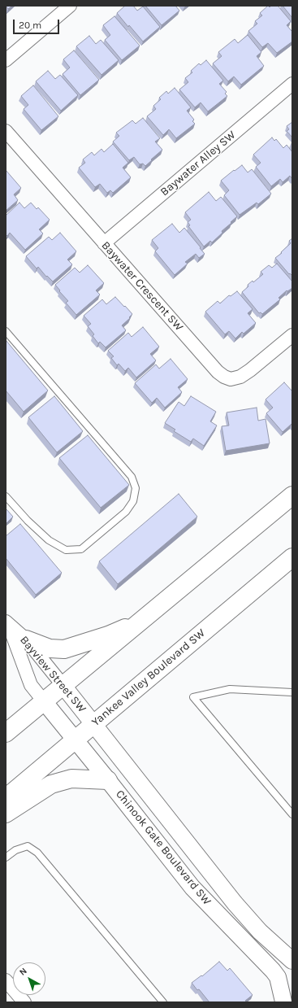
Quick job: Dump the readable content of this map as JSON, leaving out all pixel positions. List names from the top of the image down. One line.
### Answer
{"streets":{"main road":["Yankee Valley Boulevard SW"],"street":["Baywater Alley SW","Baywater Crescent SW","Bayview Street SW","Chinook Gate Boulevard SW"]},"crossings":[["Baywater Alley SW","Baywater Crescent SW"],["Bayview Street SW","Yankee Valley Boulevard SW"],["Bayview Street SW","Chinook Gate Boulevard SW"],["Yankee Valley Boulevard SW","Chinook Gate Boulevard SW"]],"scale_bar":"20 m","north":"top left"}
